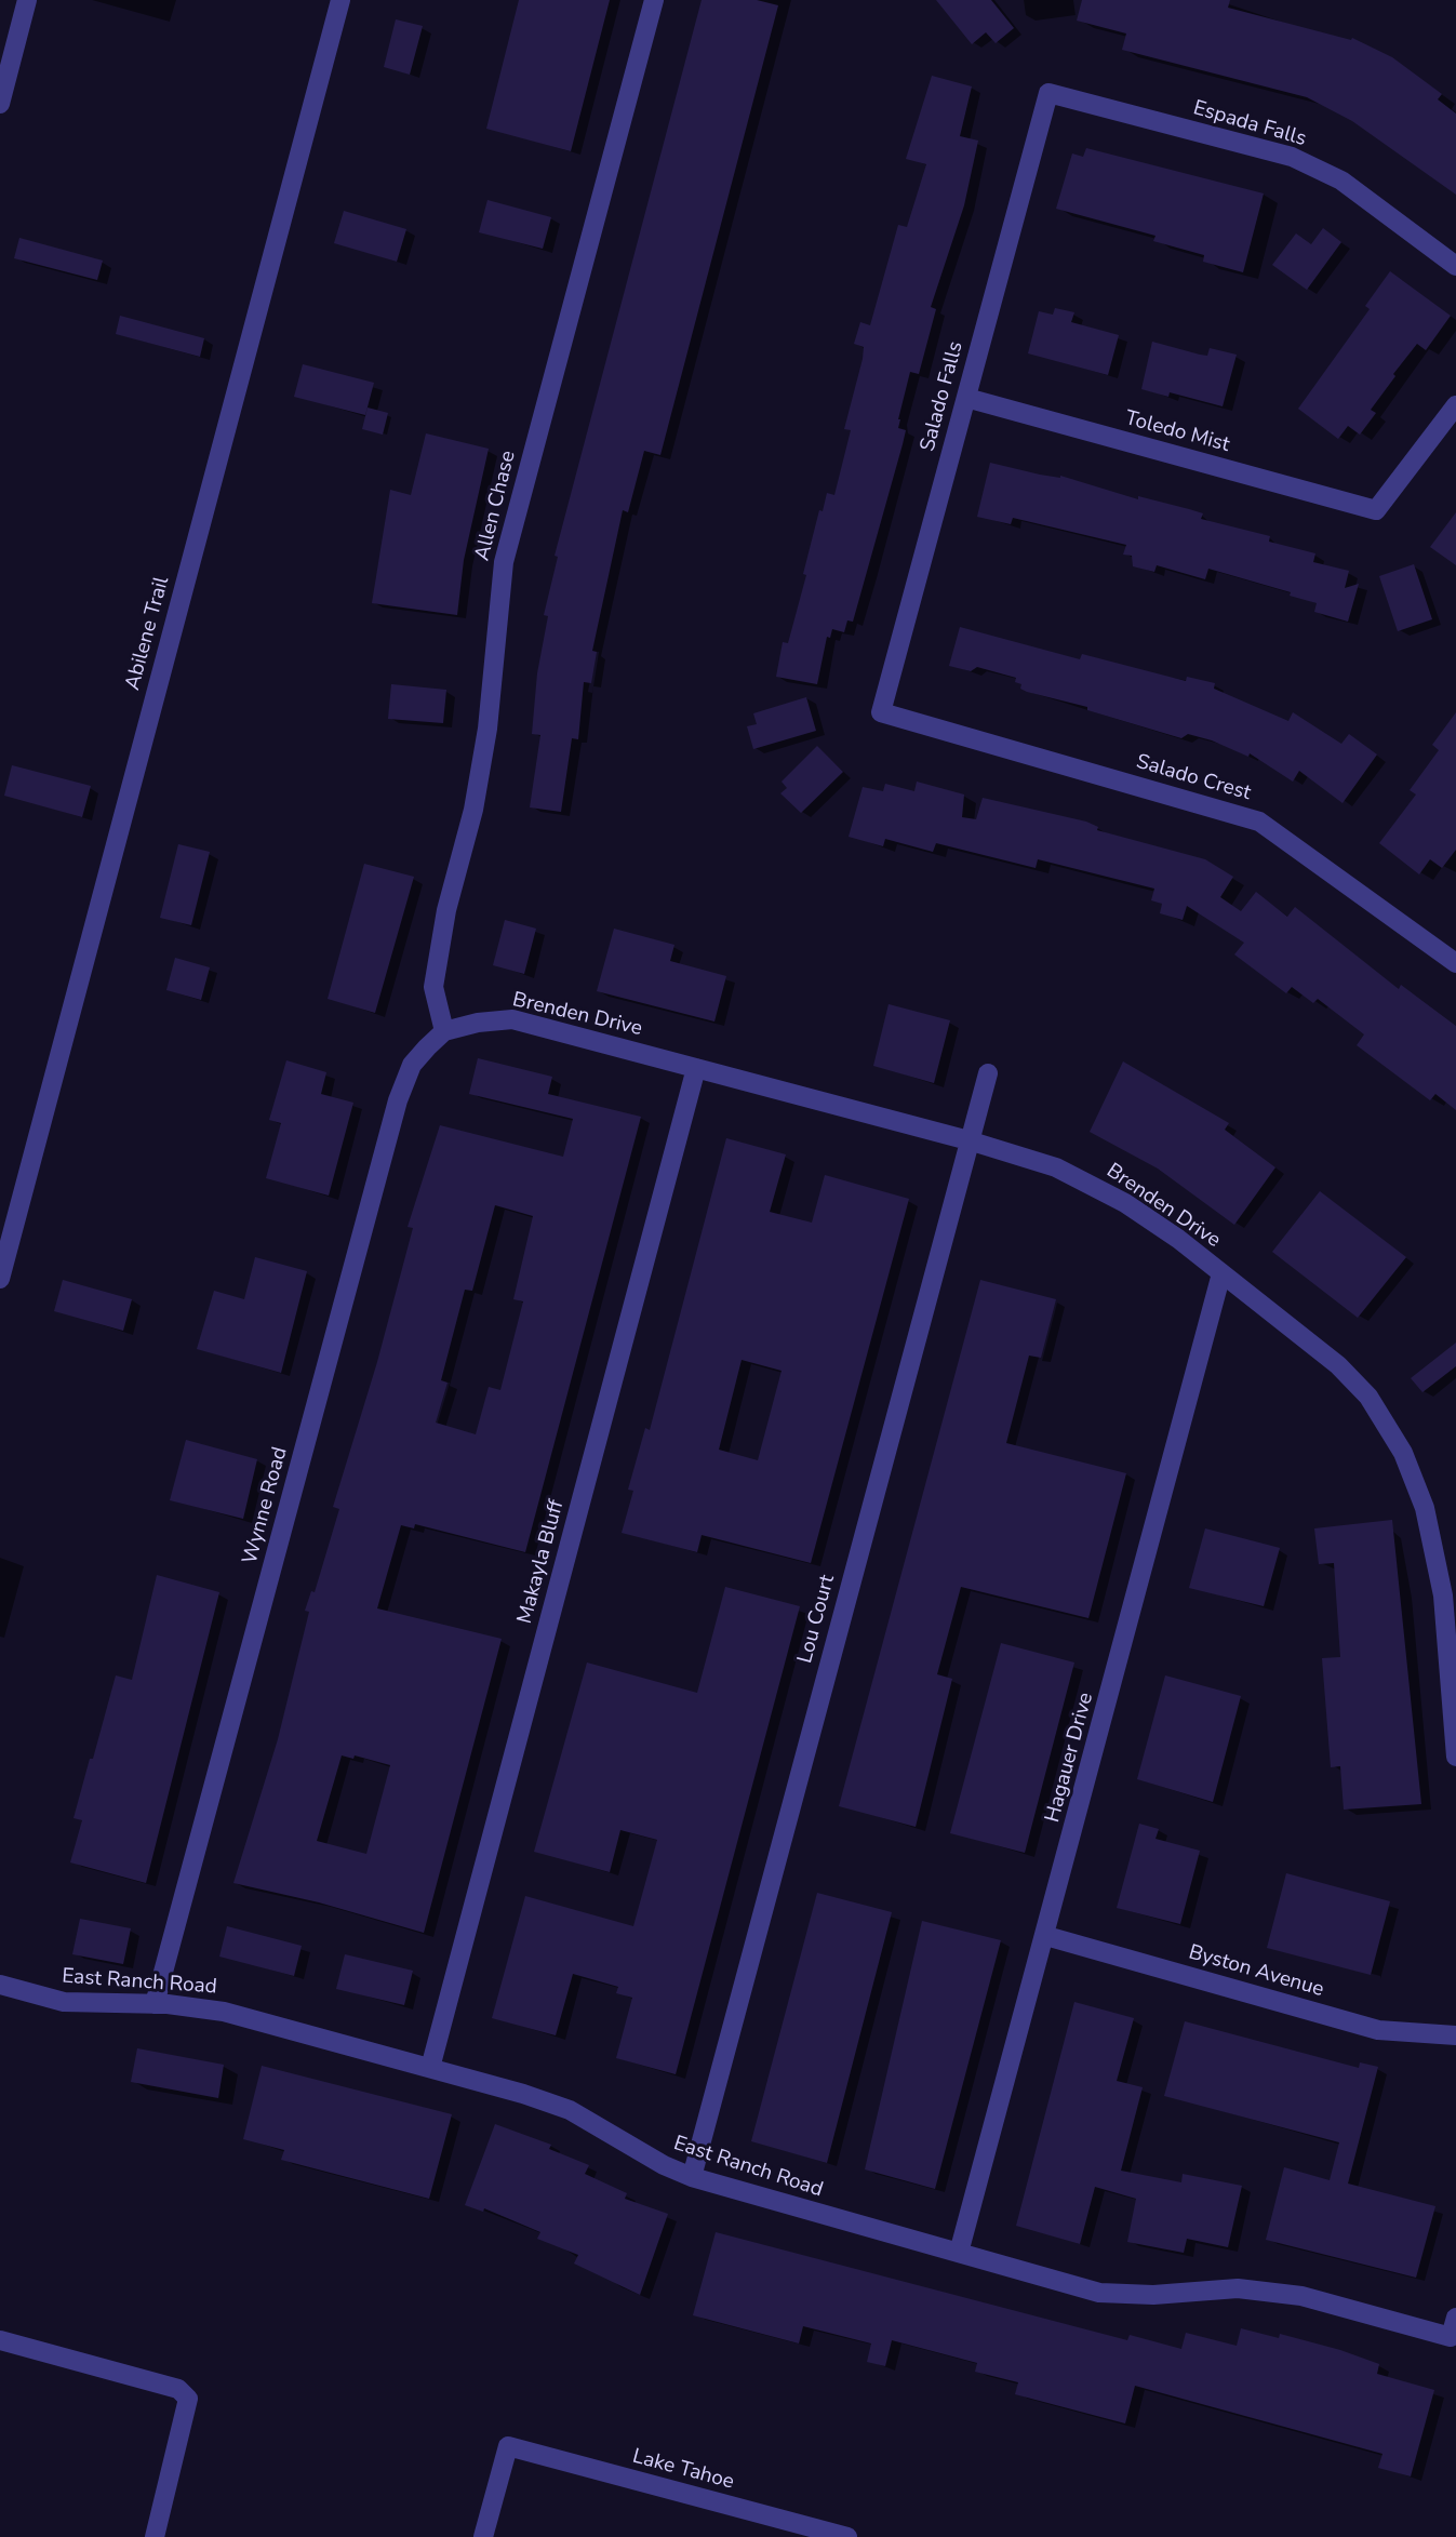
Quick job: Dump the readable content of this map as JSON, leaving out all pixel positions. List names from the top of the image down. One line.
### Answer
{"streets":{"street":["Espada Falls","Salado Falls","Toledo Mist","Allen Chase","Abilene Trail","Salado Crest","Brenden Drive","Wynne Road","Makayla Bluff","Lou Court","Hagauer Drive","Byston Avenue","East Ranch Road","Lake Tahoe"]},"crossings":[["Espada Falls","Salado Falls"],["Salado Falls","Toledo Mist"],["Salado Falls","Salado Crest"],["Allen Chase","Brenden Drive"],["Allen Chase","Wynne Road"],["Brenden Drive","Wynne Road"],["Brenden Drive","Makayla Bluff"],["Brenden Drive","Lou Court"],["Brenden Drive","Hagauer Drive"],["Wynne Road","East Ranch Road"],["Makayla Bluff","East Ranch Road"],["Lou Court","East Ranch Road"],["Hagauer Drive","Byston Avenue"],["Hagauer Drive","East Ranch Road"]]}
